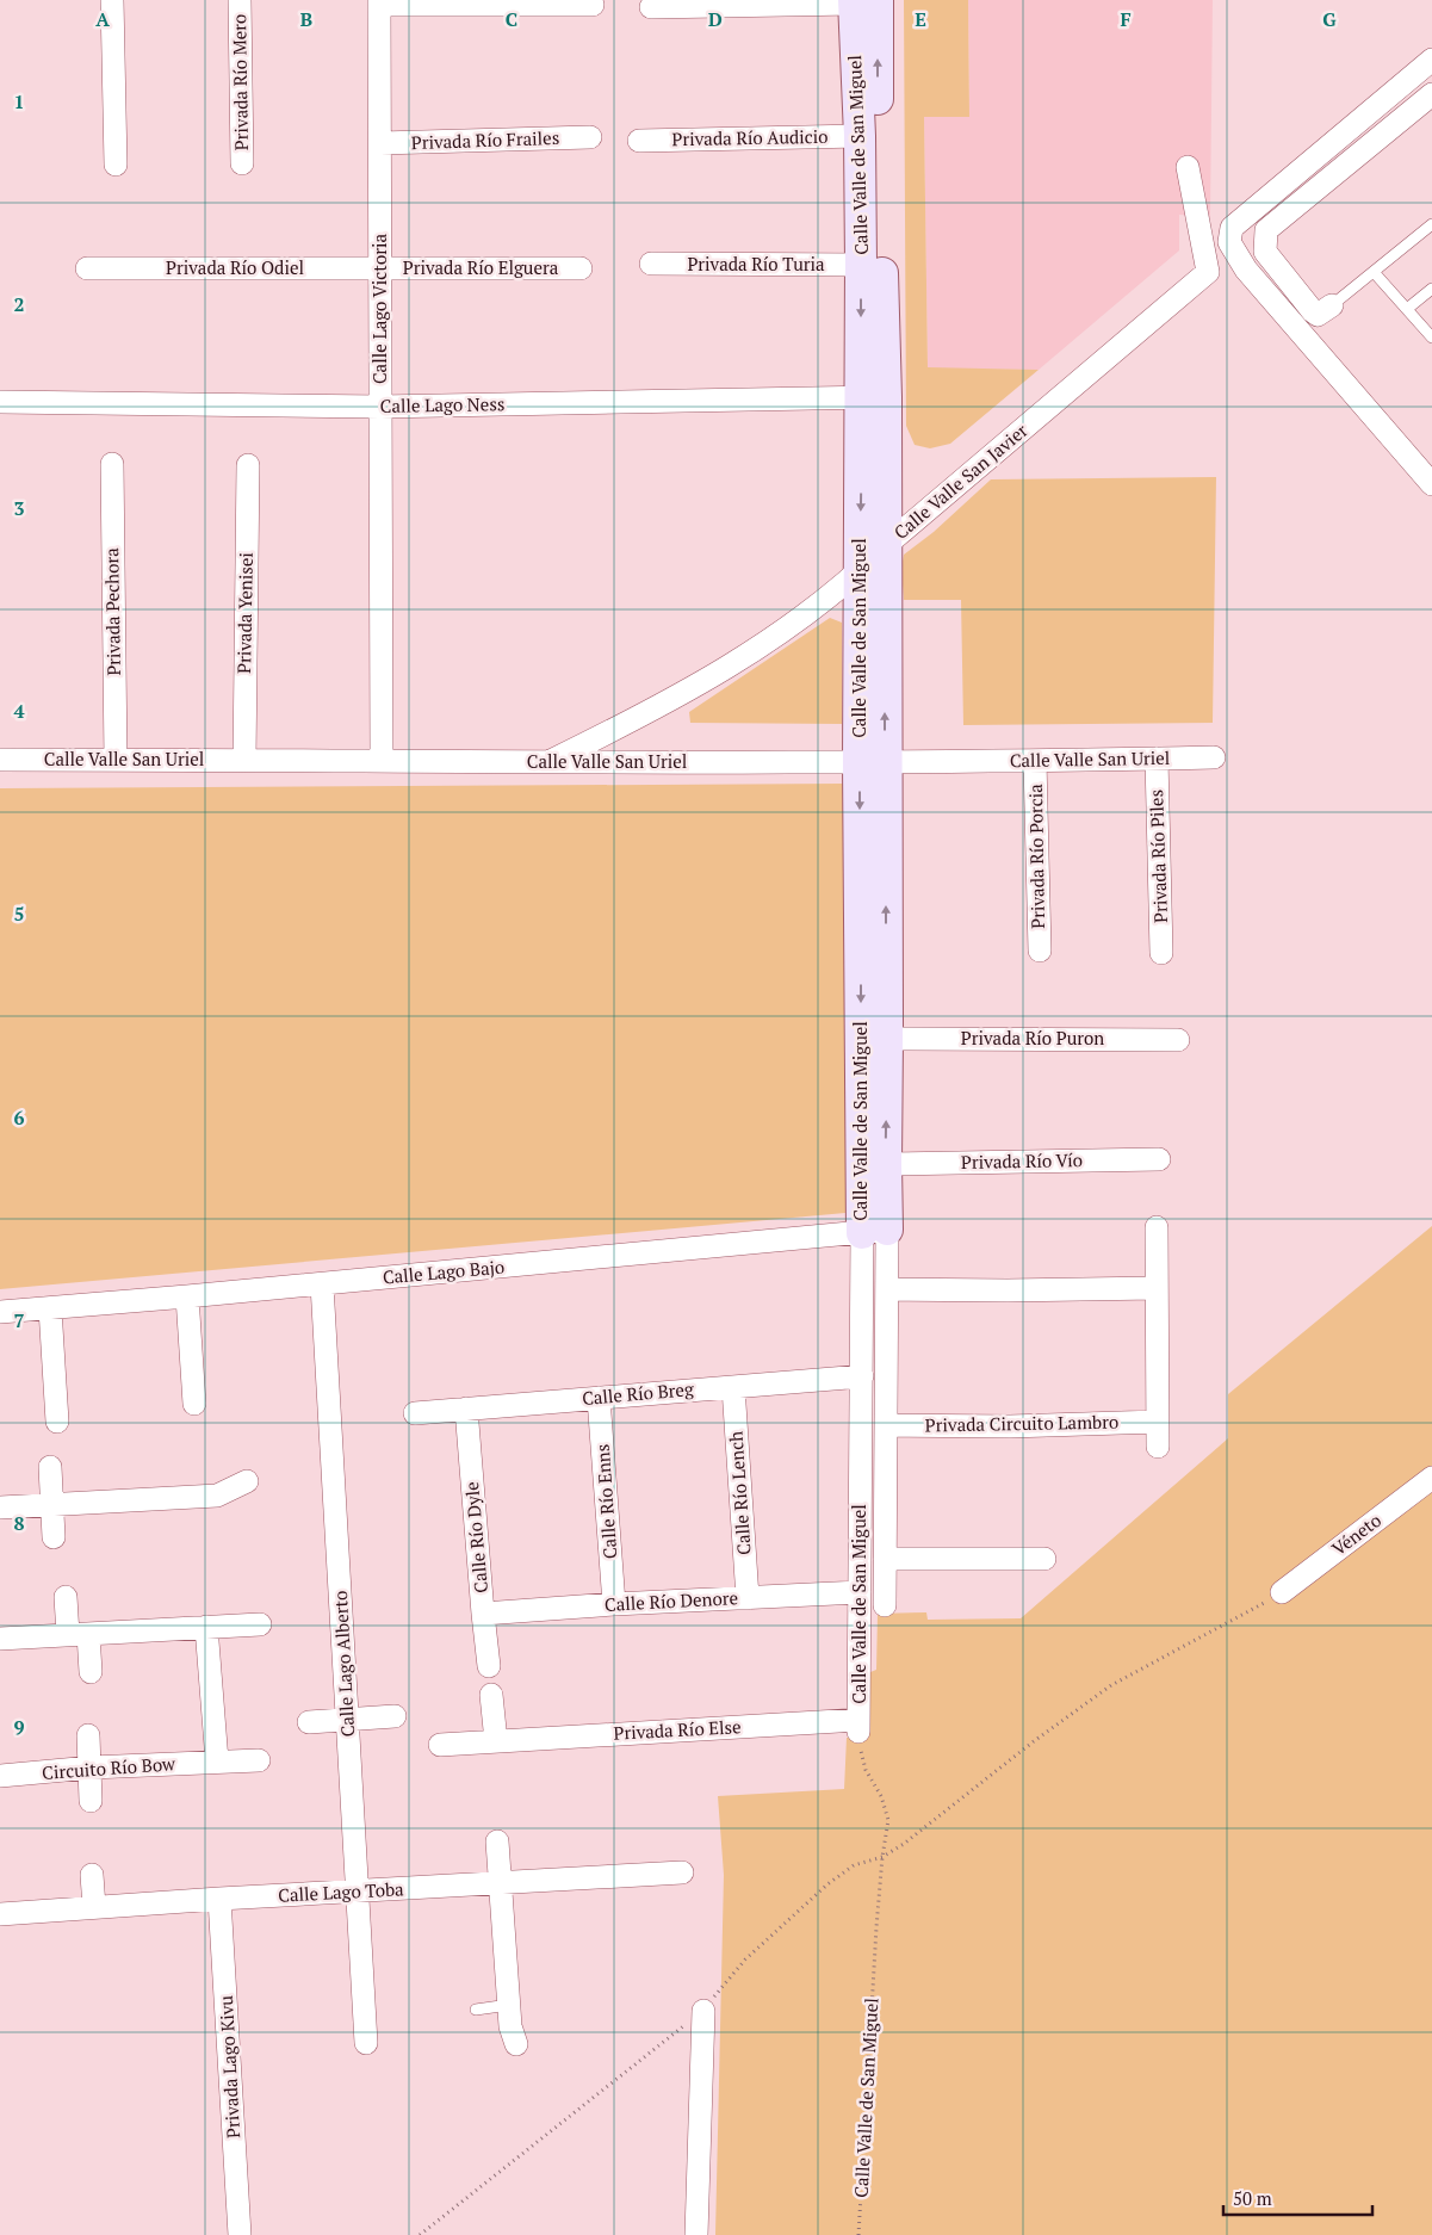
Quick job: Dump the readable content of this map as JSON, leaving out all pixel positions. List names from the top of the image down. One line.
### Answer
{"streets":{"street":["Privada Río Mero","Privada Río Audicio","Privada Río Frailes","Calle Valle de San Miguel","Privada Río Turia","Privada Río Odiel","Privada Río Elguera","Calle Lago Victoria","Calle Lago Ness","Calle Valle San Javier","Privada Pechora","Privada Yenisei","Calle Valle San Uriel","Privada Río Porcia","Privada Río Piles","Privada Río Puron","Privada Río Vío","Calle Lago Bajo","Calle Río Breg","Privada Circuito Lambro","Calle Río Lench","Calle Río Enns","Véneto","Calle Río Dyle","Calle Río Denore","Calle Lago Alberto","Privada Río Else","Circuito Río Bow","Calle Lago Toba","Privada Lago Kivu"]},"crossings":[["Privada Río Audicio","Calle Valle de San Miguel"],["Privada Río Frailes","Calle Lago Victoria"],["Calle Valle de San Miguel","Privada Río Turia"],["Calle Valle de San Miguel","Calle Lago Ness"],["Calle Valle de San Miguel","Calle Valle San Javier"],["Calle Valle de San Miguel","Calle Valle San Uriel"],["Calle Valle de San Miguel","Privada Río Puron"],["Calle Valle de San Miguel","Privada Río Vío"],["Calle Valle de San Miguel","Calle Lago Bajo"],["Calle Valle de San Miguel","Calle Río Breg"],["Calle Valle de San Miguel","Privada Circuito Lambro"],["Calle Valle de San Miguel","Calle Río Denore"],["Calle Valle de San Miguel","Privada Río Else"],["Privada Río Odiel","Privada Río Elguera"],["Privada Río Odiel","Calle Lago Victoria"],["Privada Río Elguera","Calle Lago Victoria"],["Calle Lago Victoria","Calle Lago Ness"],["Calle Lago Victoria","Calle Valle San Uriel"],["Calle Valle San Javier","Calle Valle San Uriel"],["Privada Pechora","Calle Valle San Uriel"],["Privada Yenisei","Calle Valle San Uriel"],["Calle Valle San Uriel","Privada Río Porcia"],["Calle Valle San Uriel","Privada Río Piles"],["Calle Lago Bajo","Calle Lago Alberto"],["Calle Río Breg","Calle Río Lench"],["Calle Río Breg","Calle Río Enns"],["Calle Río Breg","Calle Río Dyle"],["Calle Río Lench","Calle Río Denore"],["Calle Río Enns","Calle Río Denore"],["Calle Río Dyle","Calle Río Denore"],["Calle Lago Alberto","Calle Lago Toba"],["Calle Lago Toba","Privada Lago Kivu"]],"scale_bar":"50 m","grid":{"columns":["A","B","C","D","E","F","G"],"rows":["1","2","3","4","5","6","7","8","9"]}}
